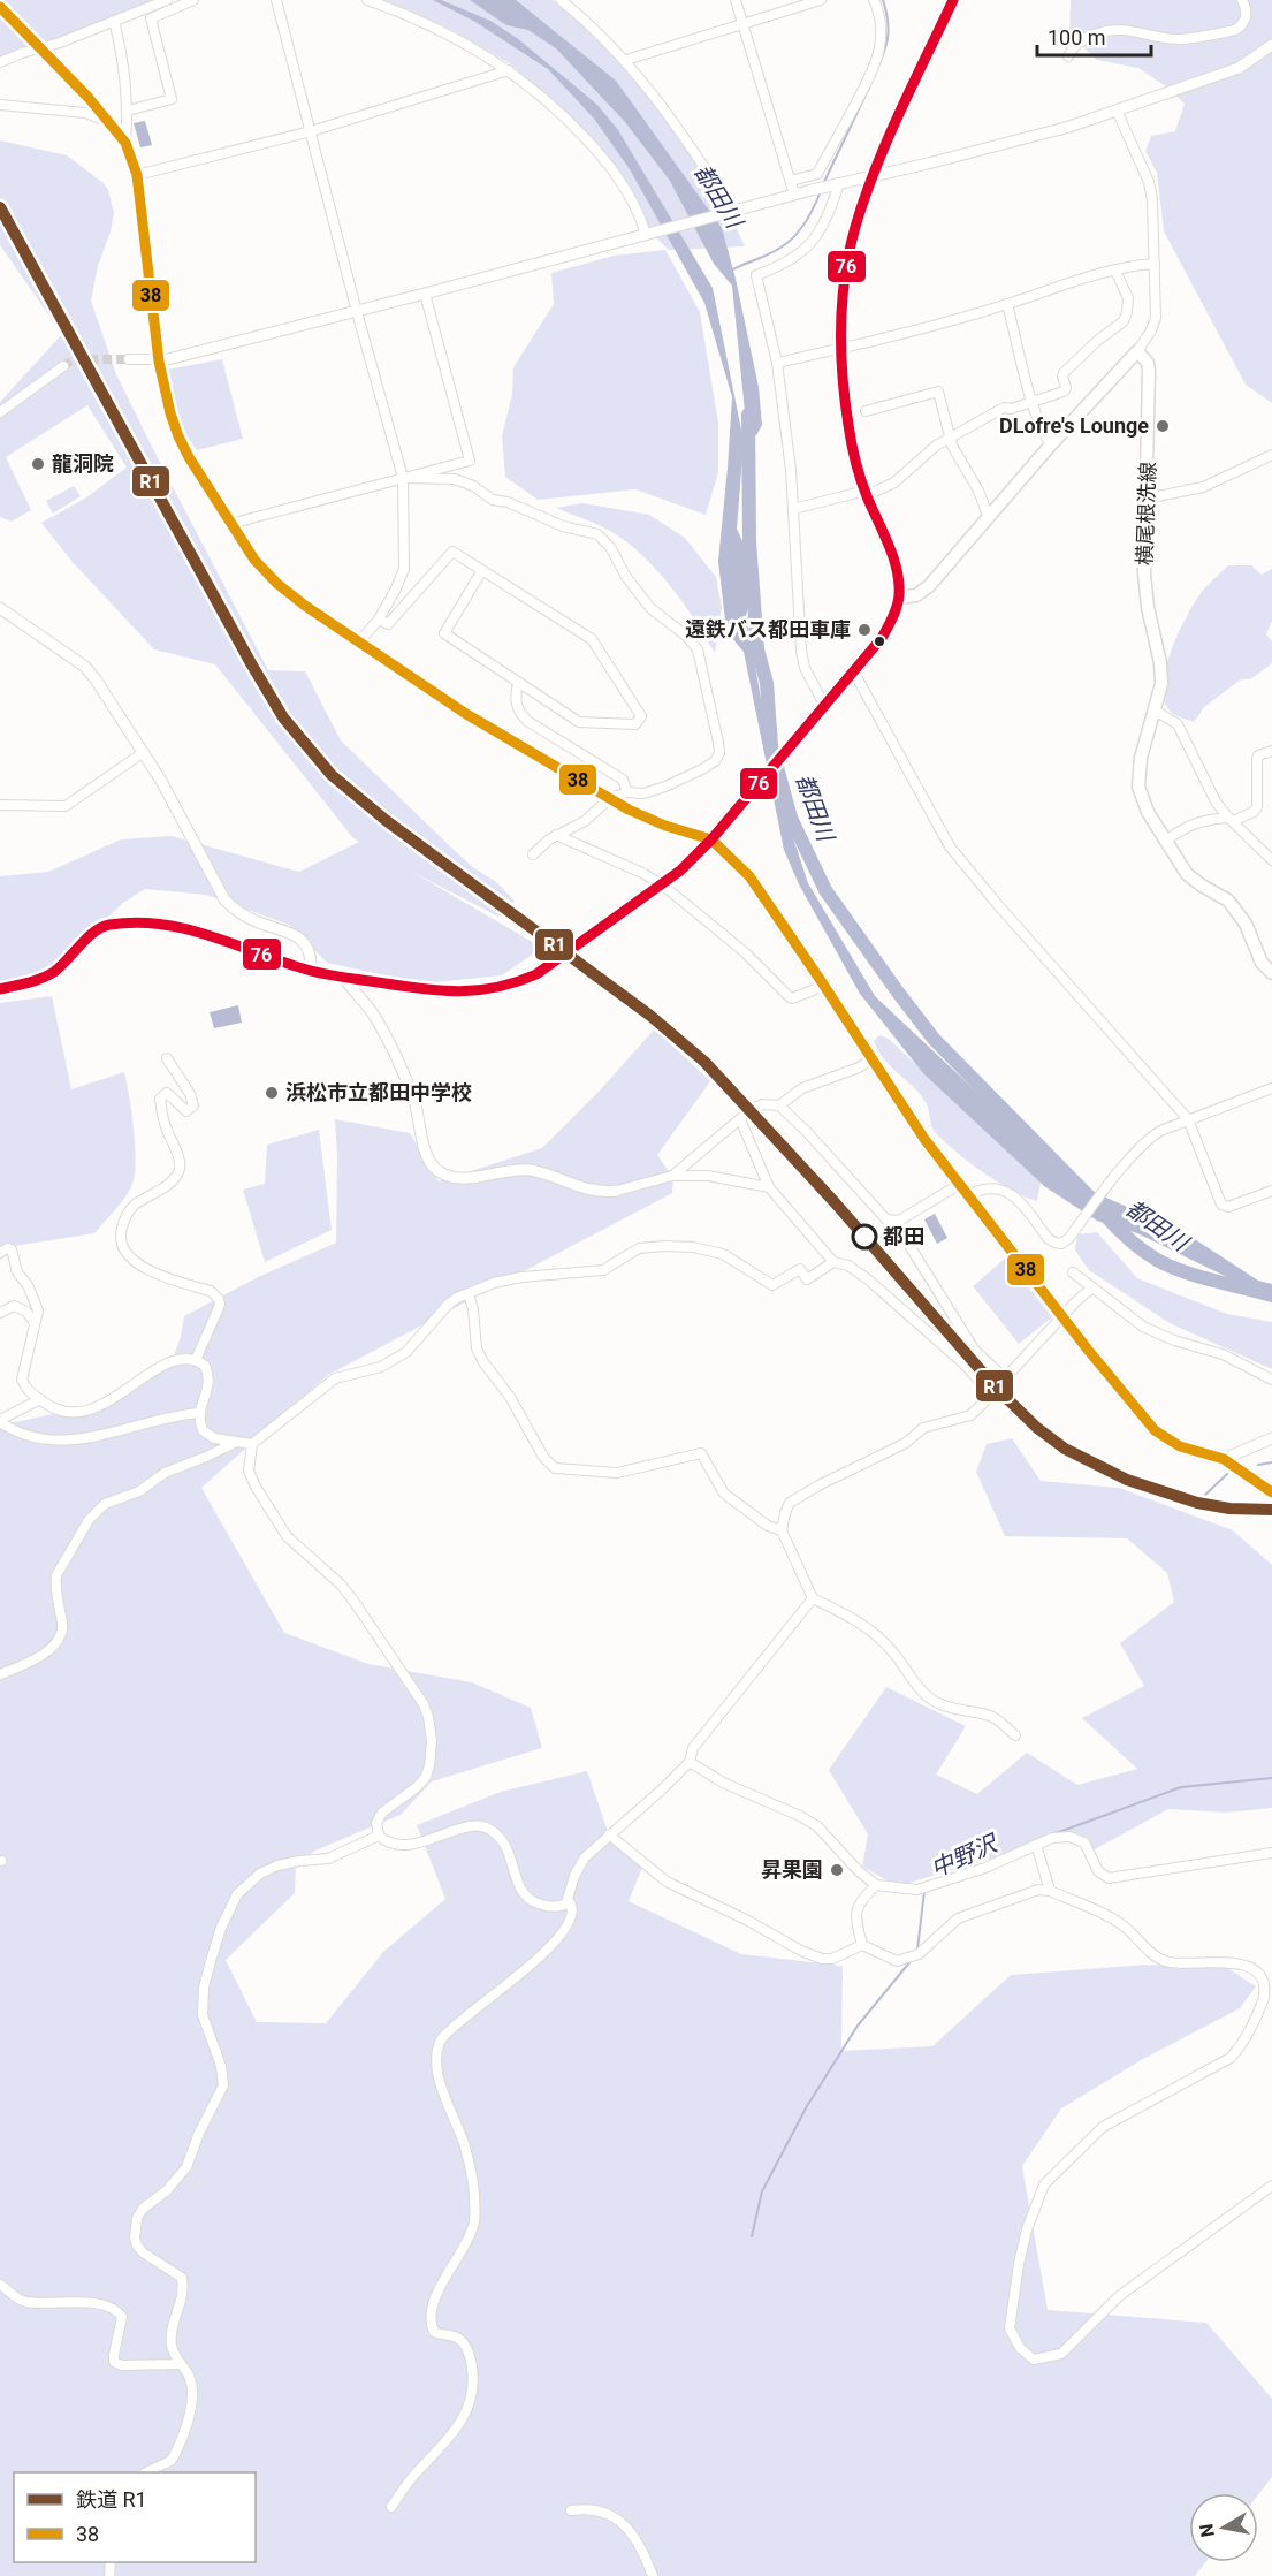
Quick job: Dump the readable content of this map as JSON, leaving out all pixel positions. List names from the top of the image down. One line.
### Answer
{"streets":{"main road":["横尾根洗線"]},"water":["都田川","中野沢"],"places":["DLofre's Lounge","龍洞院","遠鉄バス都田車庫","浜松市立都田中学校","都田","昇果園"],"lines":["transit line 76","transit line 38","rail line R1"],"legend":["鉄道 R1","38"],"scale_bar":"100 m","north":"left"}
